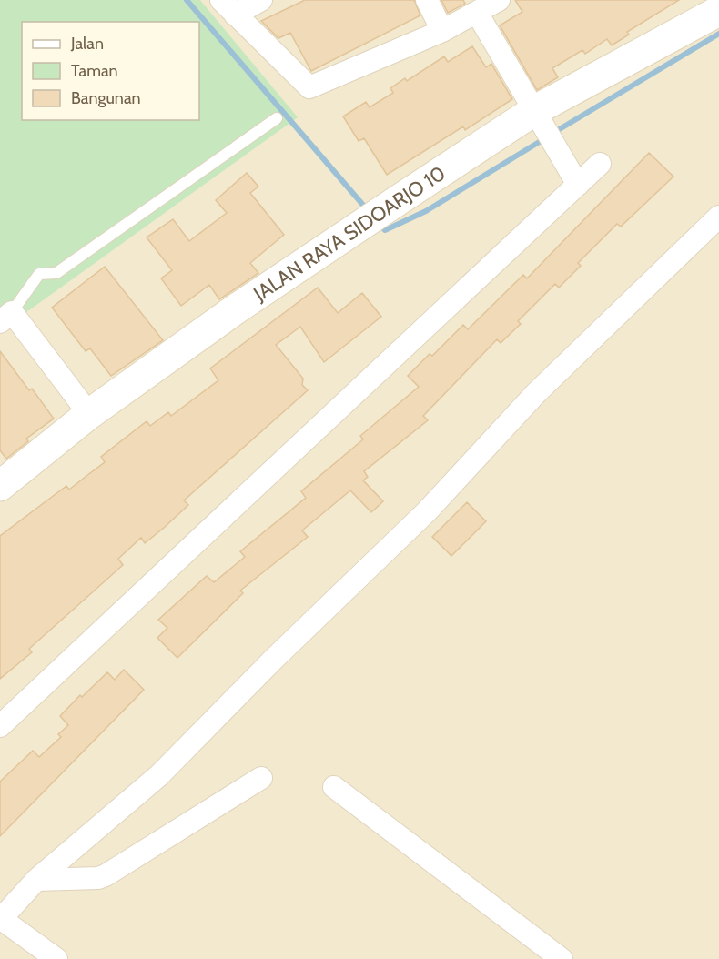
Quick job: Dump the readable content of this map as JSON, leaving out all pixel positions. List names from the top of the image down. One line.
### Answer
{"streets":{"street":["JALAN RAYA SIDOARJO 10"]},"legend":["Jalan","Taman","Bangunan"]}
